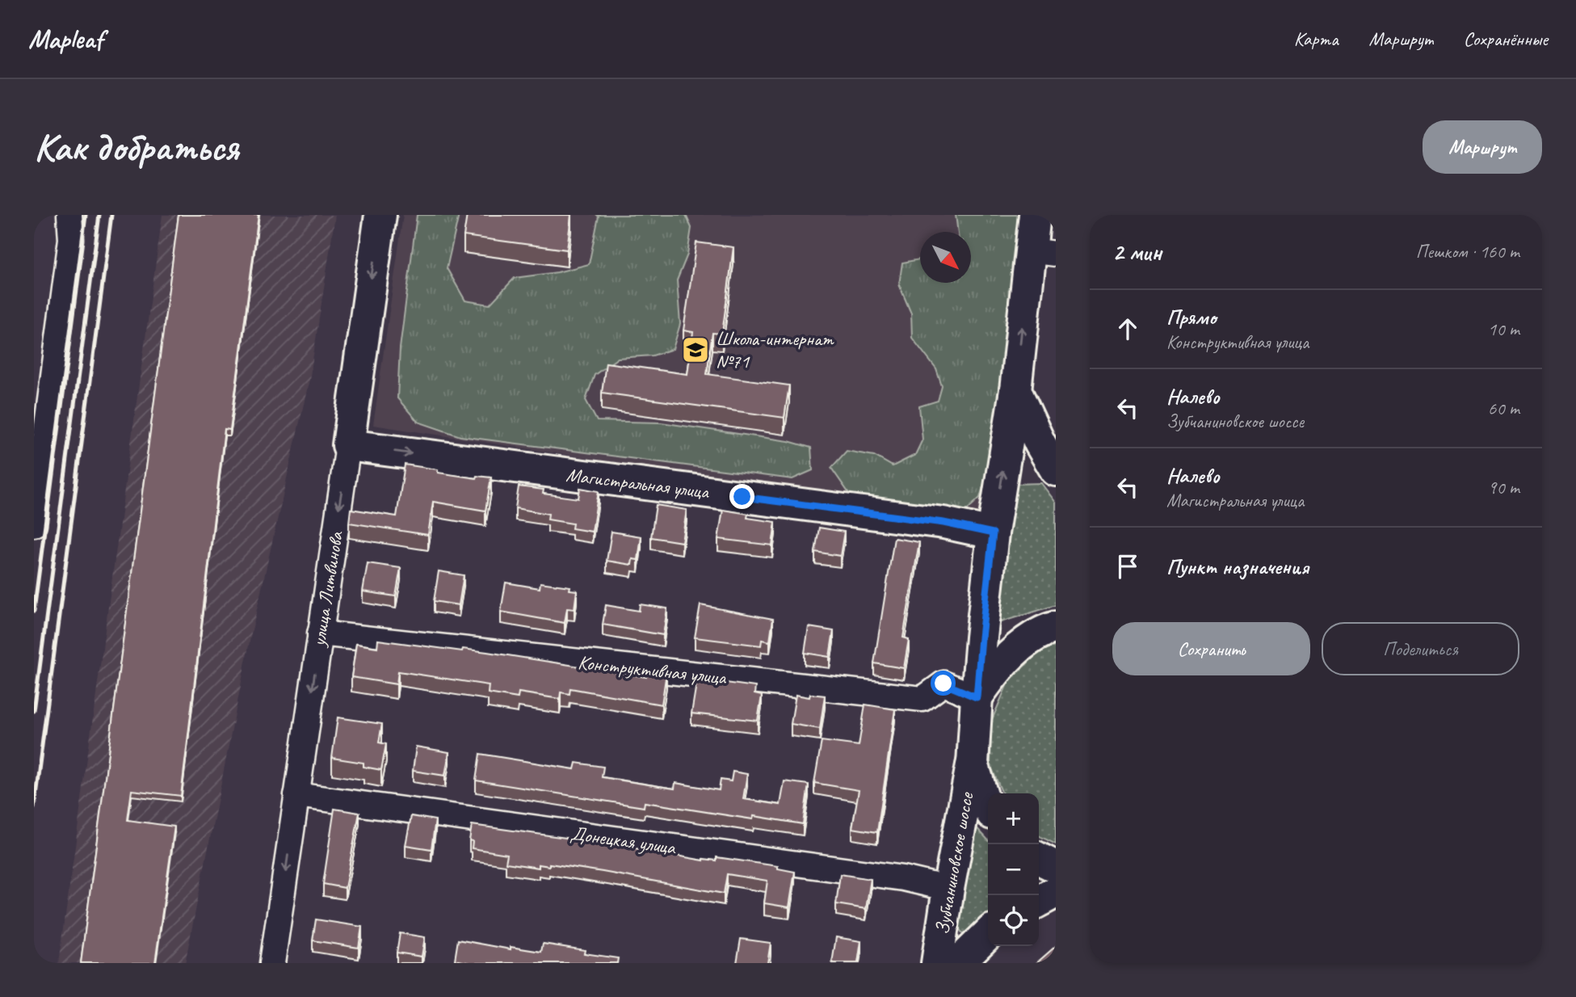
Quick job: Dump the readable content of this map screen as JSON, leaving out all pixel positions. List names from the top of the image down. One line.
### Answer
{"streets":{"main road":["Магистральная улица","улица Литвинова","Зубчаниновское шоссе"],"street":["Конструктивная улица","Донецкая улица"]},"crossings":[["Магистральная улица","улица Литвинова"],["улица Литвинова","Конструктивная улица"],["улица Литвинова","Донецкая улица"],["Конструктивная улица","Зубчаниновское шоссе"],["Донецкая улица","Зубчаниновское шоссе"]],"one_way":["Магистральная улица","улица Литвинова"],"places":{"school or university":["Школа-интернат №71"]},"north":"bottom right","page":{"header":"Mapleaf","nav":["Карта","Маршрут","Сохранённые"],"buttons":["Маршрут",["Сохранить","Поделиться"]],"title":"Как добраться","heading":["2 мин","Пешком · 160 m"],"list":[["Прямо","Конструктивная улица","10 m"],["Налево","Зубчаниновское шоссе","60 m"],["Налево","Магистральная улица","90 m"],"Пункт назначения"],"map_buttons":["+","−"]}}
